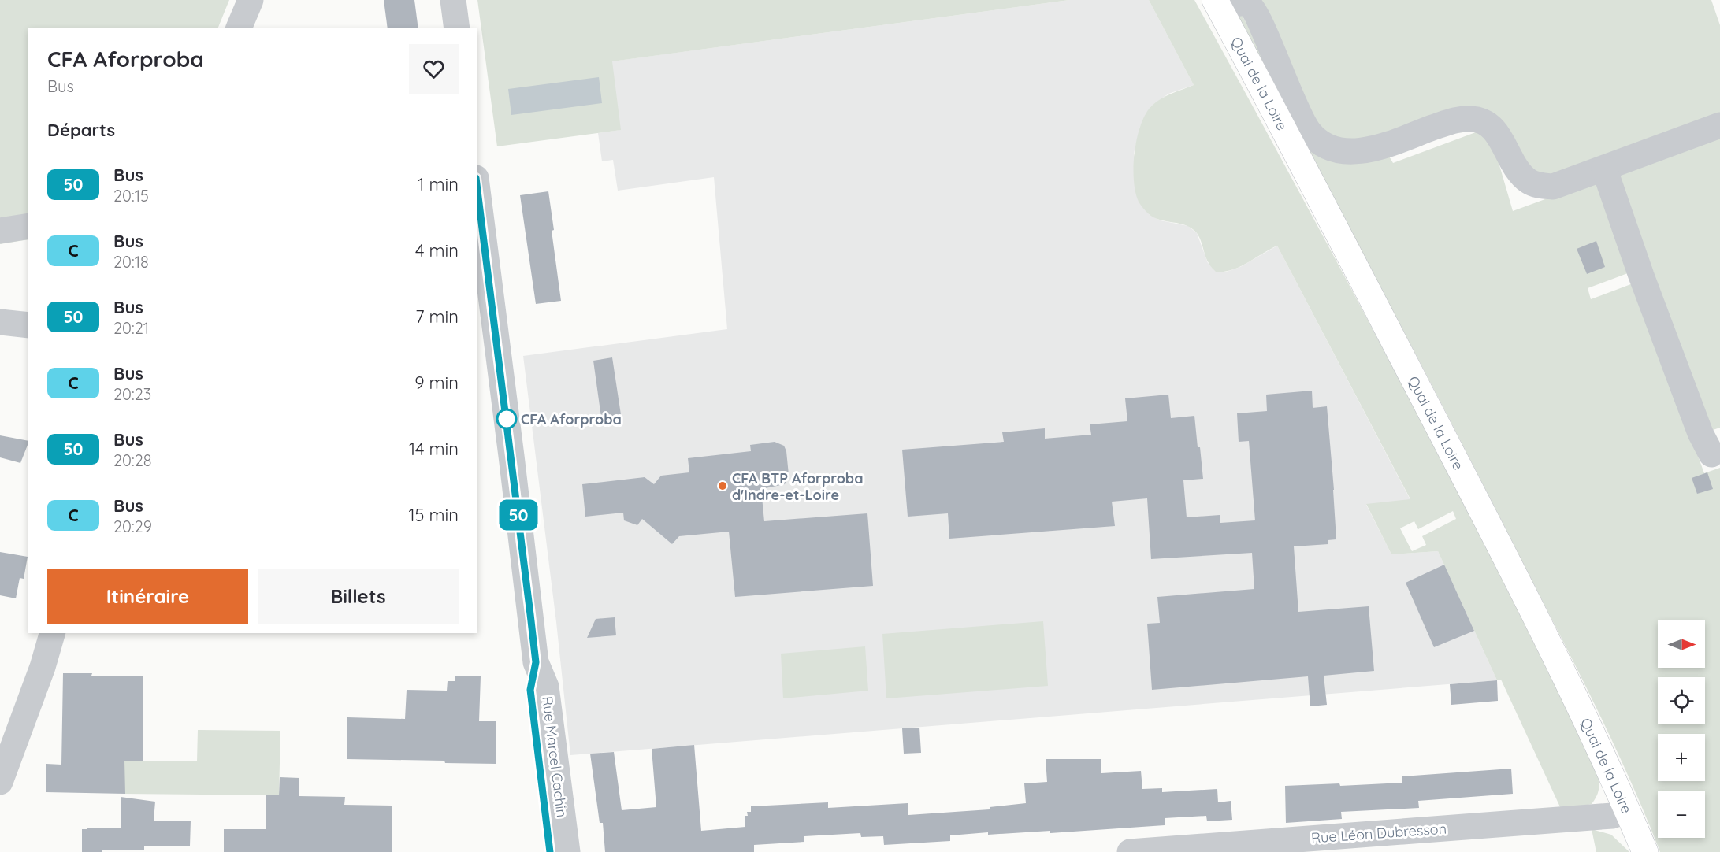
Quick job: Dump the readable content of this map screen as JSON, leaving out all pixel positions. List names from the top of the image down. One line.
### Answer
{"streets":{"main road":["Quai de la Loire"],"street":["Rue Marcel Cachin","Rue Léon Dubresson"]},"crossings":[["Quai de la Loire","Rue Léon Dubresson"]],"places":["CFA Aforproba","CFA BTP Aforproba d'Indre-et-Loire"],"lines":["bus line 50"],"north":"right","page":{"on_map":"50","heading":[["CFA Aforproba","Bus"],"Départs"],"list":[{"mark":"50","name":"Bus","note":"20:15","value":"1 min"},{"mark":"C","name":"Bus","note":"20:18","value":"4 min"},{"mark":"50","name":"Bus","note":"20:21","value":"7 min"},{"mark":"C","name":"Bus","note":"20:23","value":"9 min"},{"mark":"50","name":"Bus","note":"20:28","value":"14 min"},{"mark":"C","name":"Bus","note":"20:29","value":"15 min"}],"buttons":["Itinéraire","Billets"],"map_buttons":["+","−"]}}
